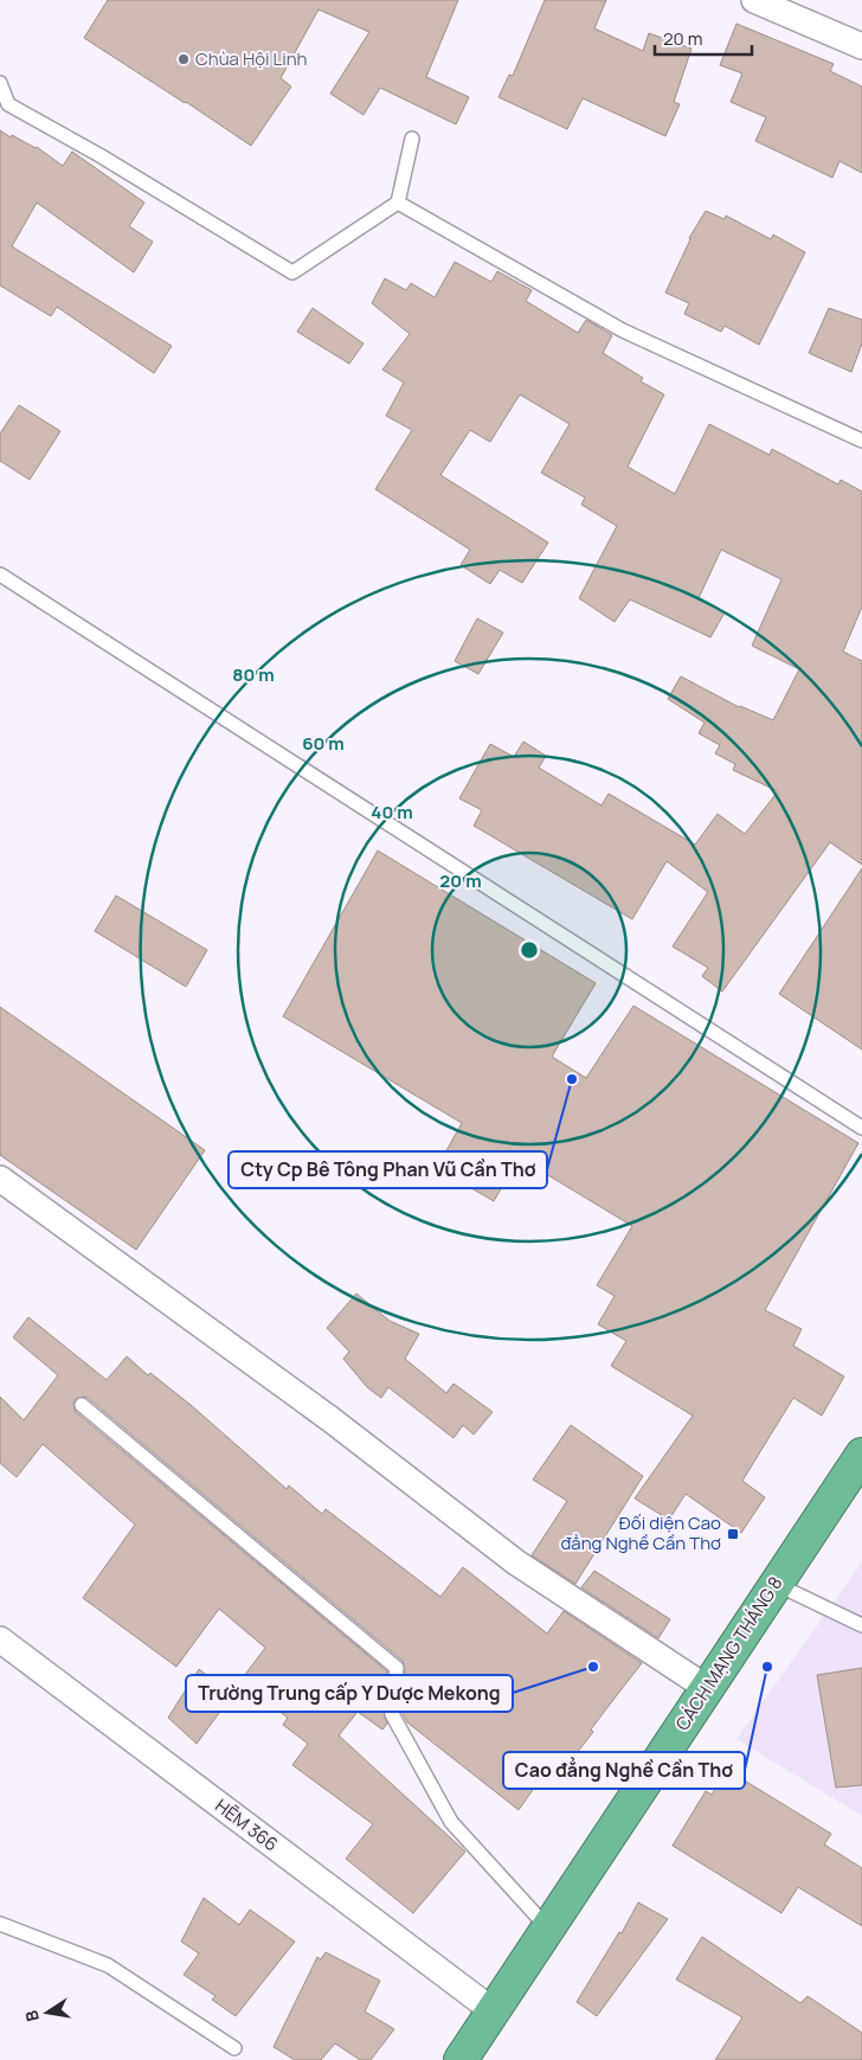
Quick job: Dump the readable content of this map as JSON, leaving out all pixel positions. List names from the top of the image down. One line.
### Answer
{"streets":{"highway":["CÁCH MẠNG THÁNG 8"],"street":["HẼM 366"]},"crossings":[["CÁCH MẠNG THÁNG 8","HẼM 366"]],"places":{"other":["Chùa Hội Linh","Cty Cp Bê Tông Phan Vũ Cần Thơ","Trường Trung cấp Y Dược Mekong","Cao đẳng Nghề Cần Thơ"],"transit":["Đối diện Cao đẳng Nghề Cần Thơ"]},"scale_bar":"20 m","north":"left","rings":["80 m","60 m","40 m","20 m"]}
